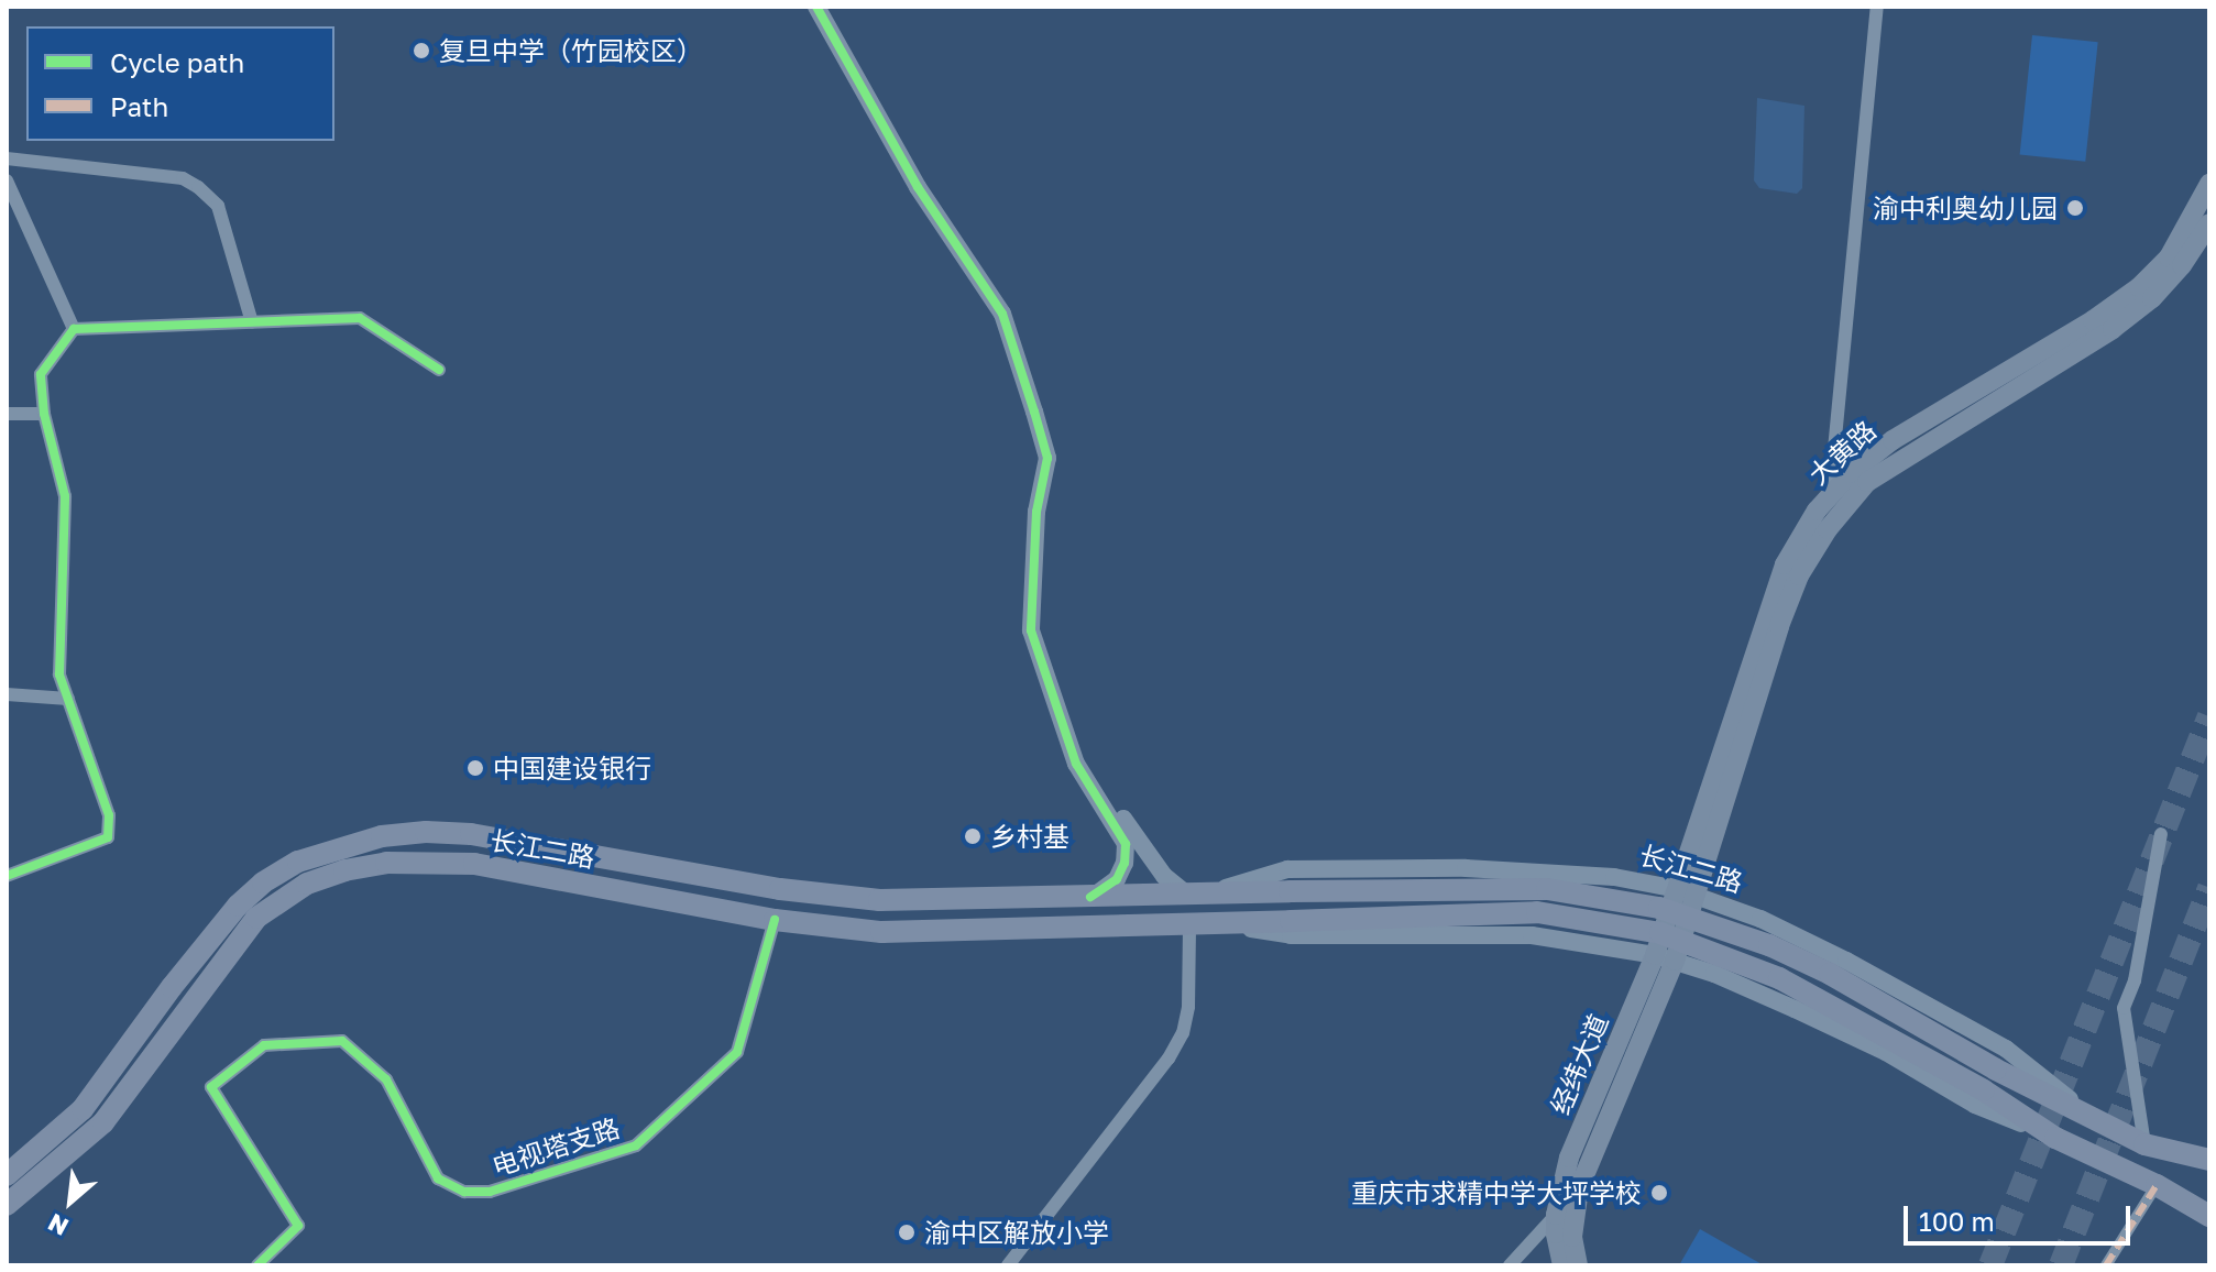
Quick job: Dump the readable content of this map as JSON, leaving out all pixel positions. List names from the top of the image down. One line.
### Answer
{"streets":{"main road":["大黄路","长江二路","经纬大道"],"street":["电视塔支路"]},"crossings":[["大黄路","长江二路"],["大黄路","经纬大道"],["长江二路","经纬大道"],["长江二路","电视塔支路"]],"places":["复旦中学（竹园校区）","渝中利奥幼儿园","中国建设银行","乡村基","重庆市求精中学大坪学校","渝中区解放小学"],"legend":["Cycle path","Path"],"scale_bar":"100 m","north":"bottom left"}
